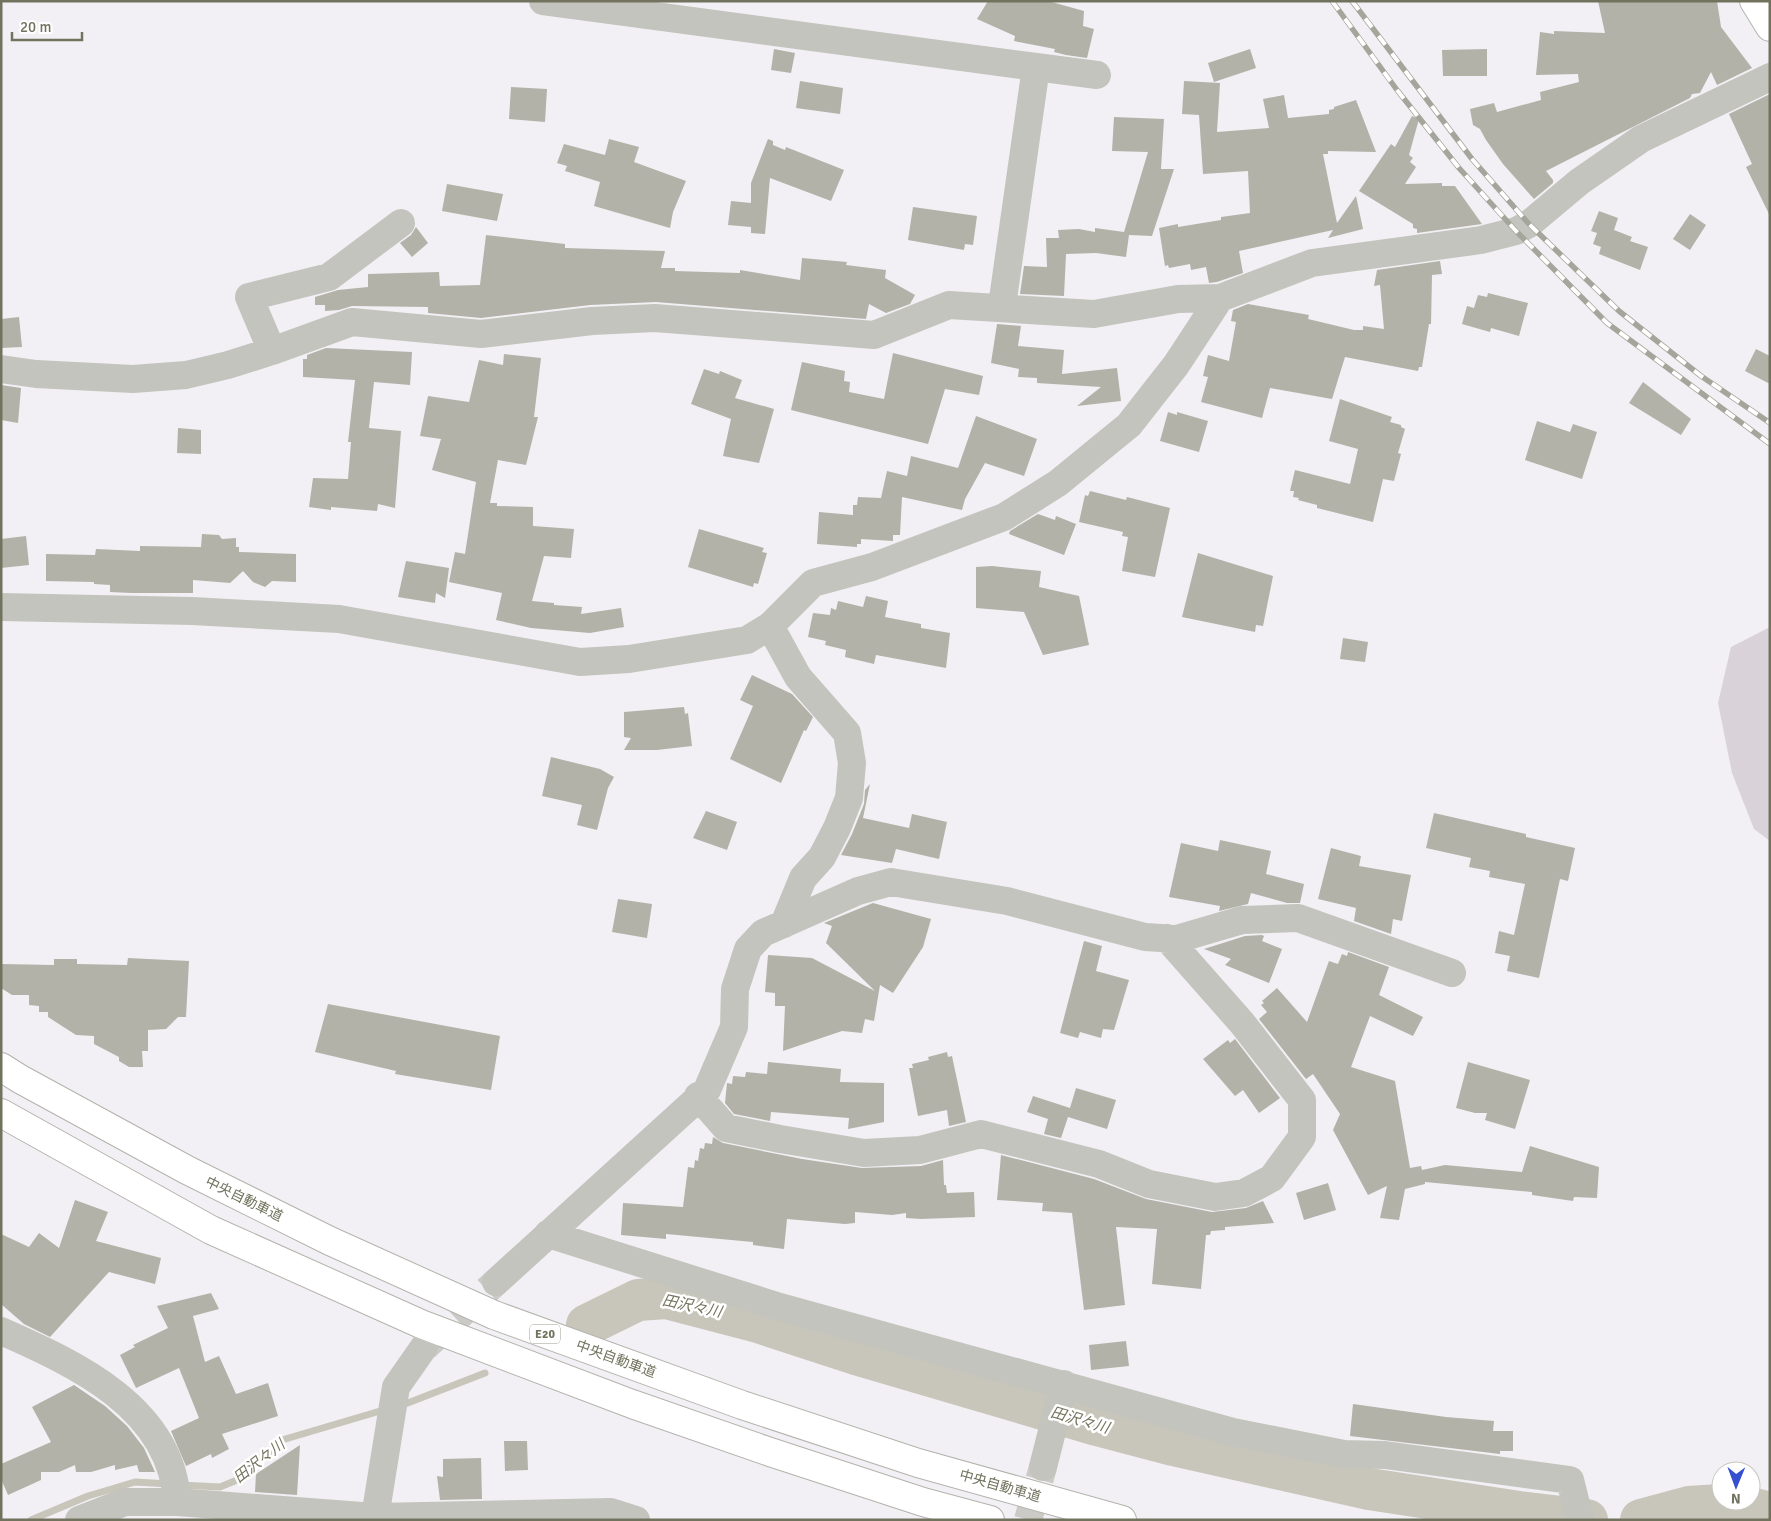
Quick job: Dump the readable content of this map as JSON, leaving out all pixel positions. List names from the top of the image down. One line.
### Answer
{"streets":{"main road":["中央自動車道","E20"]},"water":["田沢々川"],"scale_bar":"20 m","north":"bottom"}
